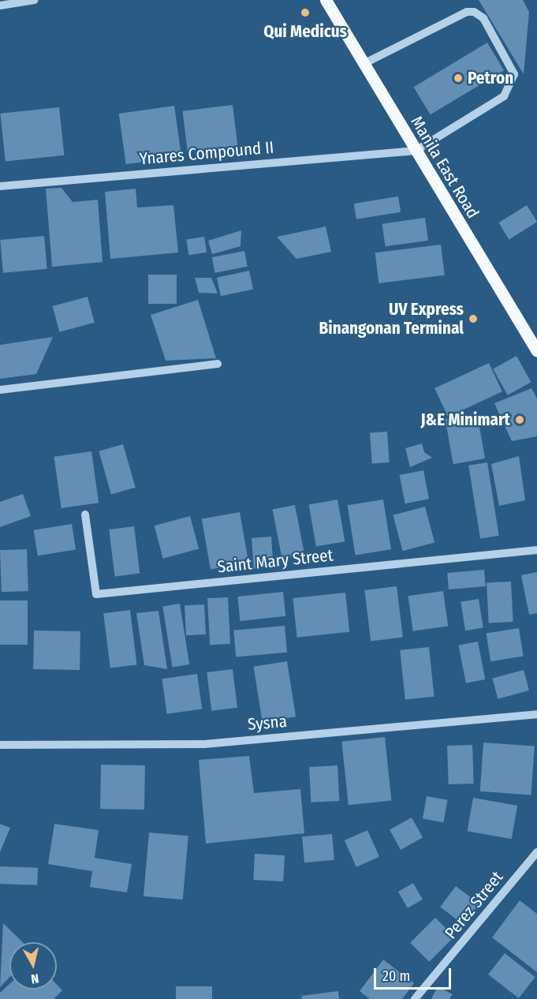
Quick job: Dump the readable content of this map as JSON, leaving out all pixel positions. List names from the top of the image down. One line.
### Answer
{"streets":{"main road":["Manila East Road"],"street":["Ynares Compound II","Saint Mary Street","Sysna","Perez Street"]},"crossings":[["Ynares Compound II","Manila East Road"]],"places":["Qui Medicus","Petron","UV Express Binangonan Terminal","J&E Minimart"],"scale_bar":"20 m","north":"bottom"}
